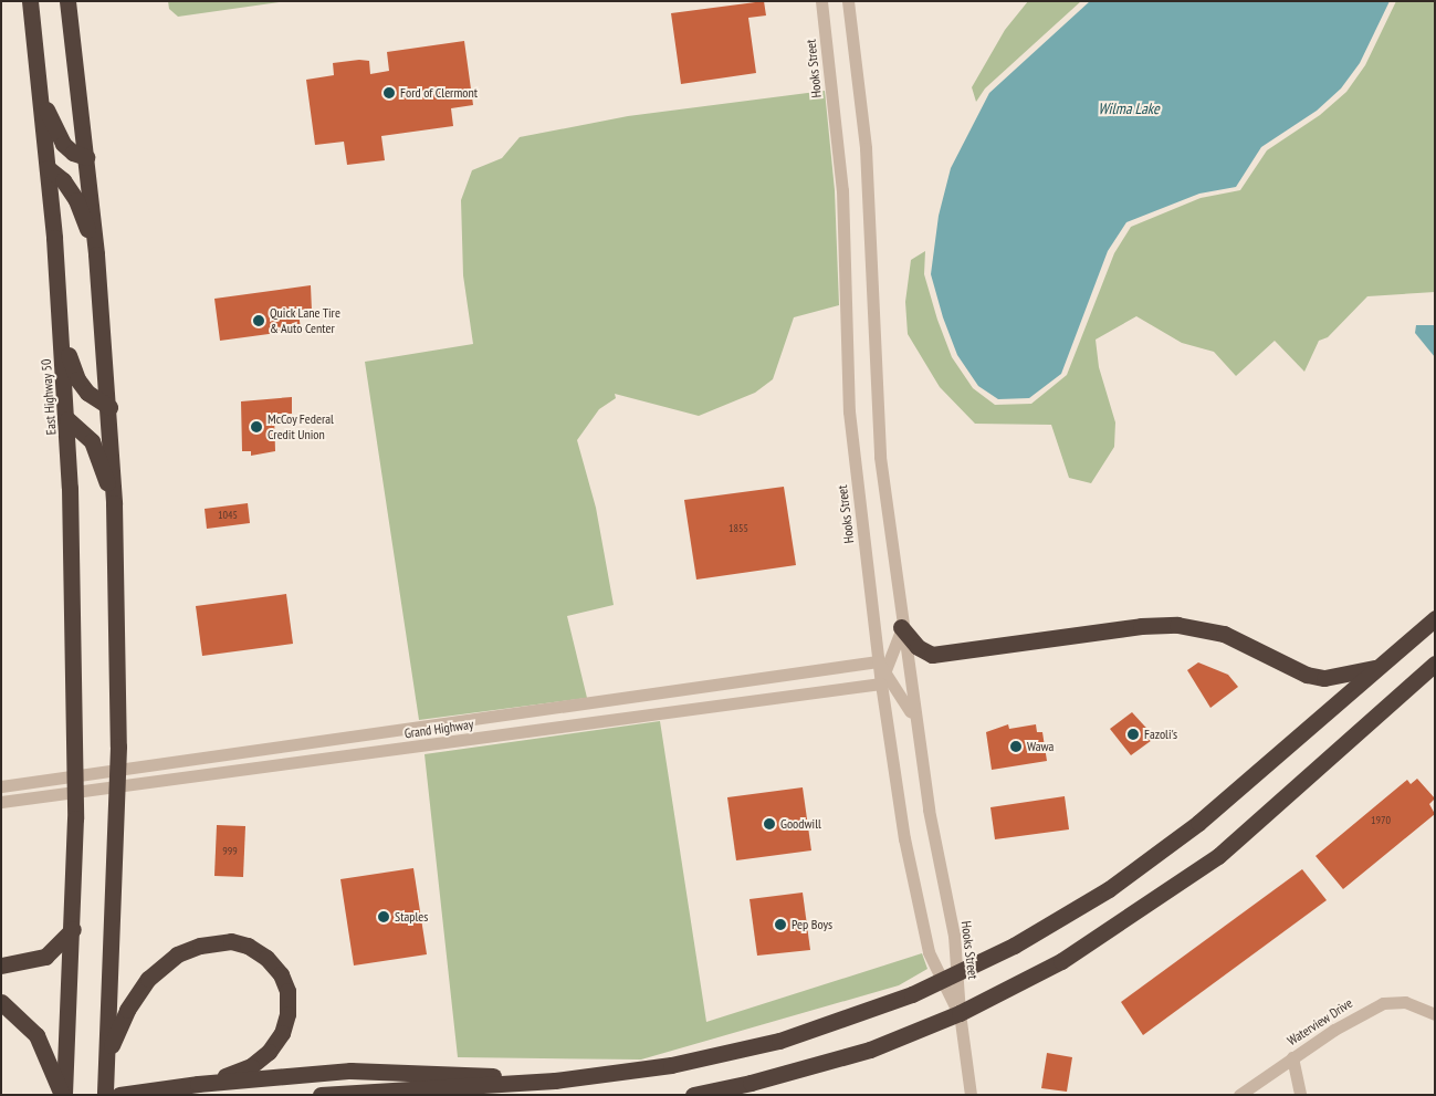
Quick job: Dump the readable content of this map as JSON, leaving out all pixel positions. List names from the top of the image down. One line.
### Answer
{"streets":{"highway":["East Highway 50"],"street":["Hooks Street","Grand Highway","Waterview Drive"]},"crossings":[["Hooks Street","Grand Highway"],["East Highway 50","Grand Highway"]],"water":["Wilma Lake"],"places":["Ford of Clermont","Quick Lane Tire & Auto Center","McCoy Federal Credit Union","Fazoli's","Wawa","Goodwill","Staples","Pep Boys"],"house_numbers":["1045","1855","1970","999"]}
